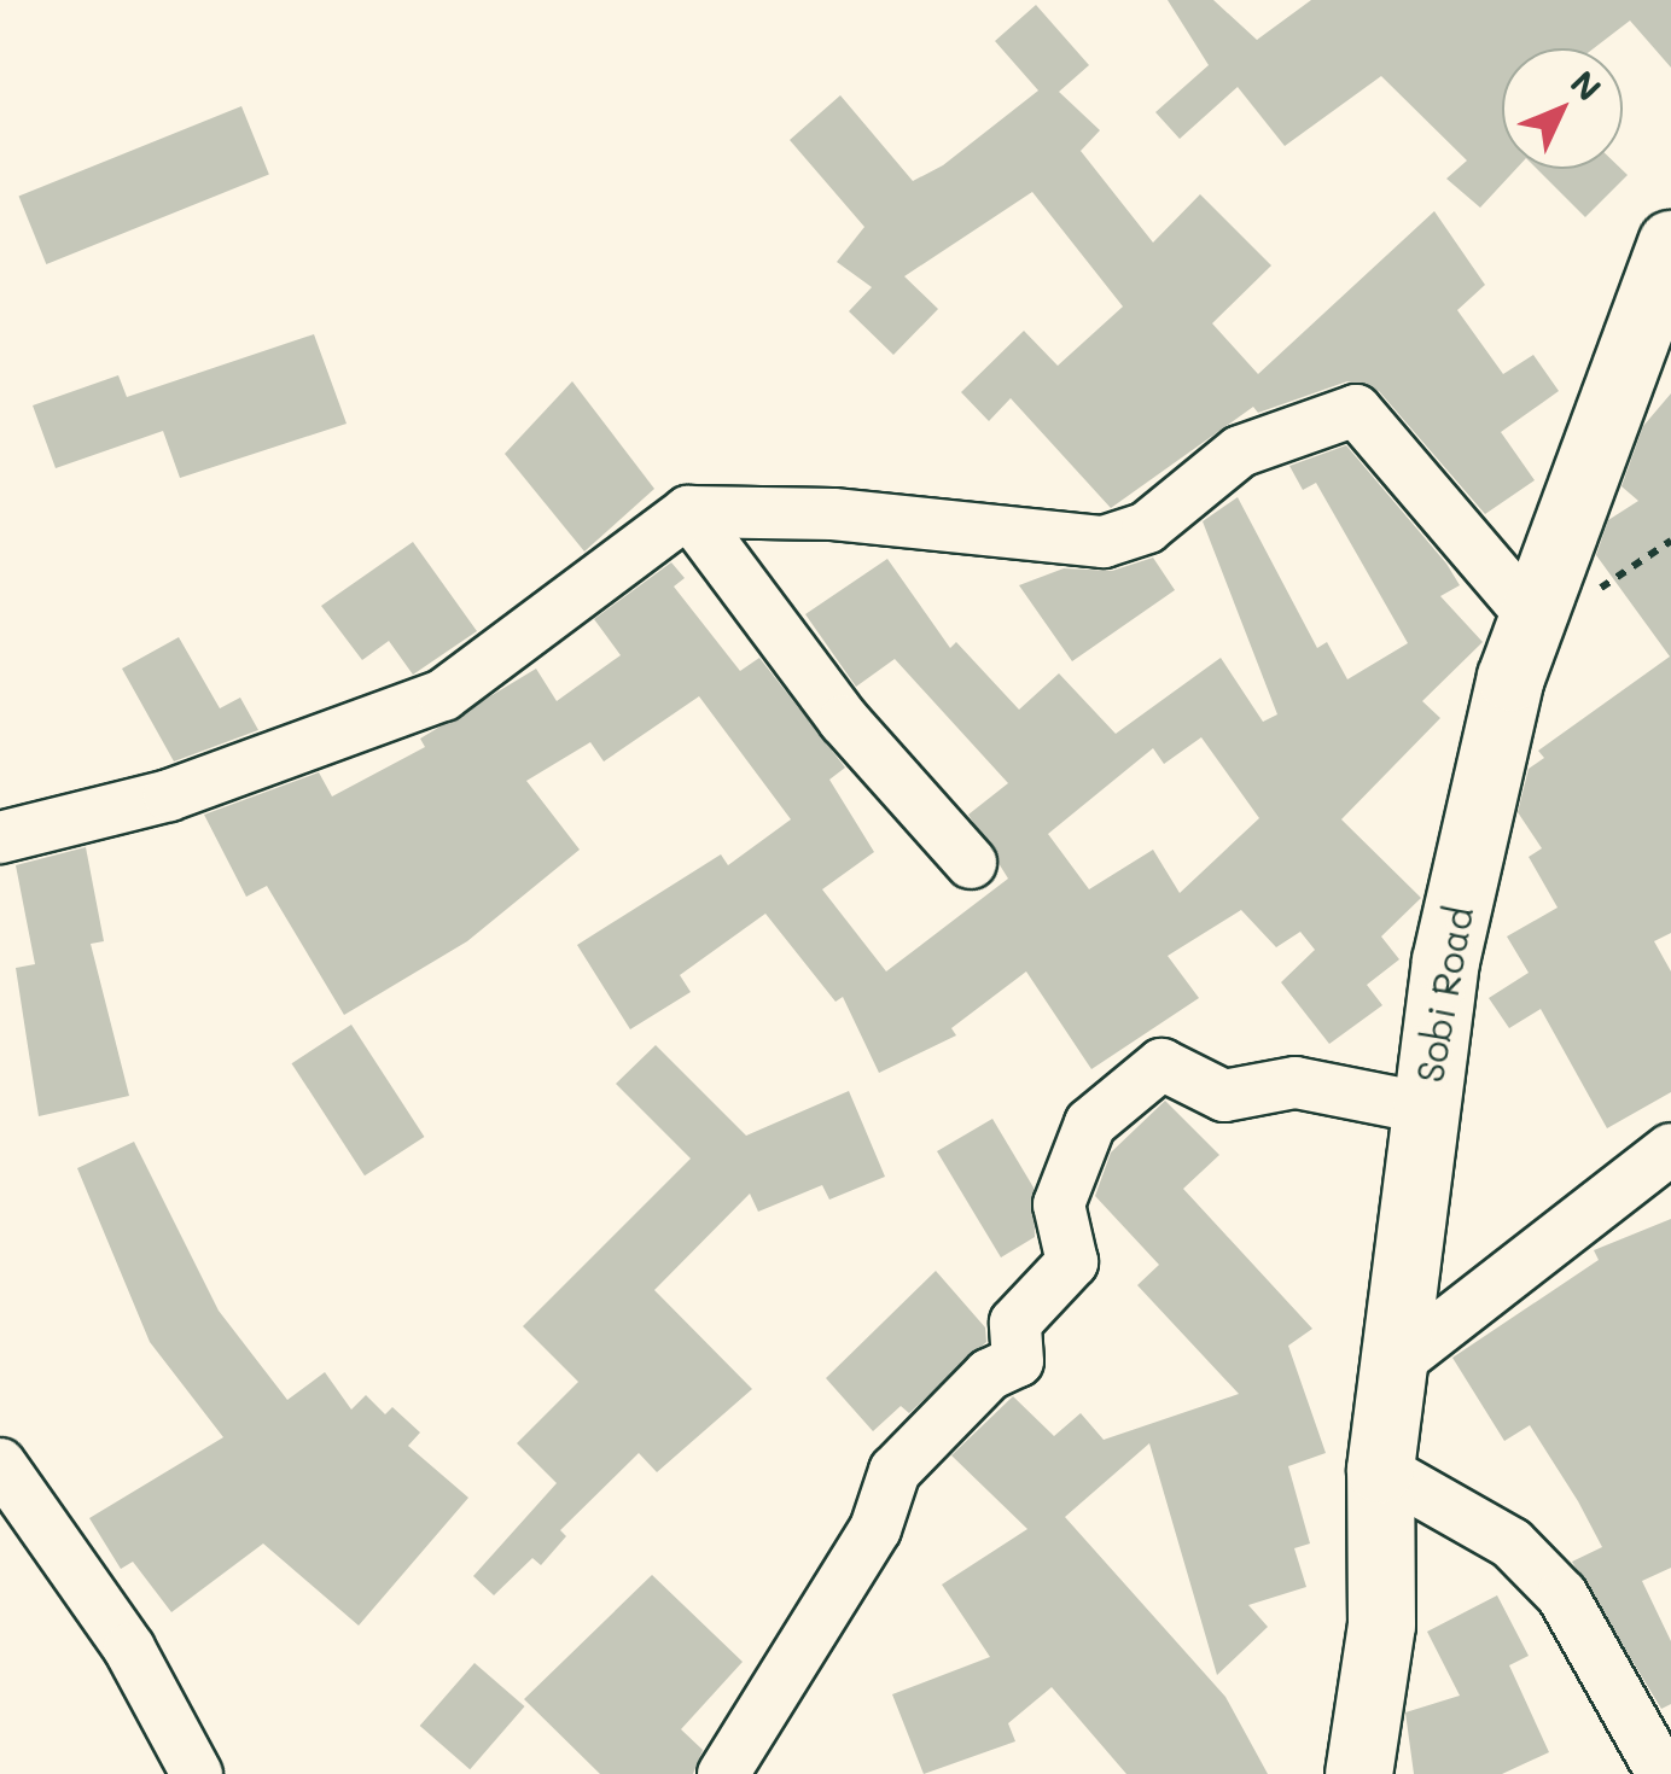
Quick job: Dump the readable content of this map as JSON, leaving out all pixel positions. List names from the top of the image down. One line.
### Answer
{"streets":{"highway":["Sobi Road"]},"north":"top right"}
